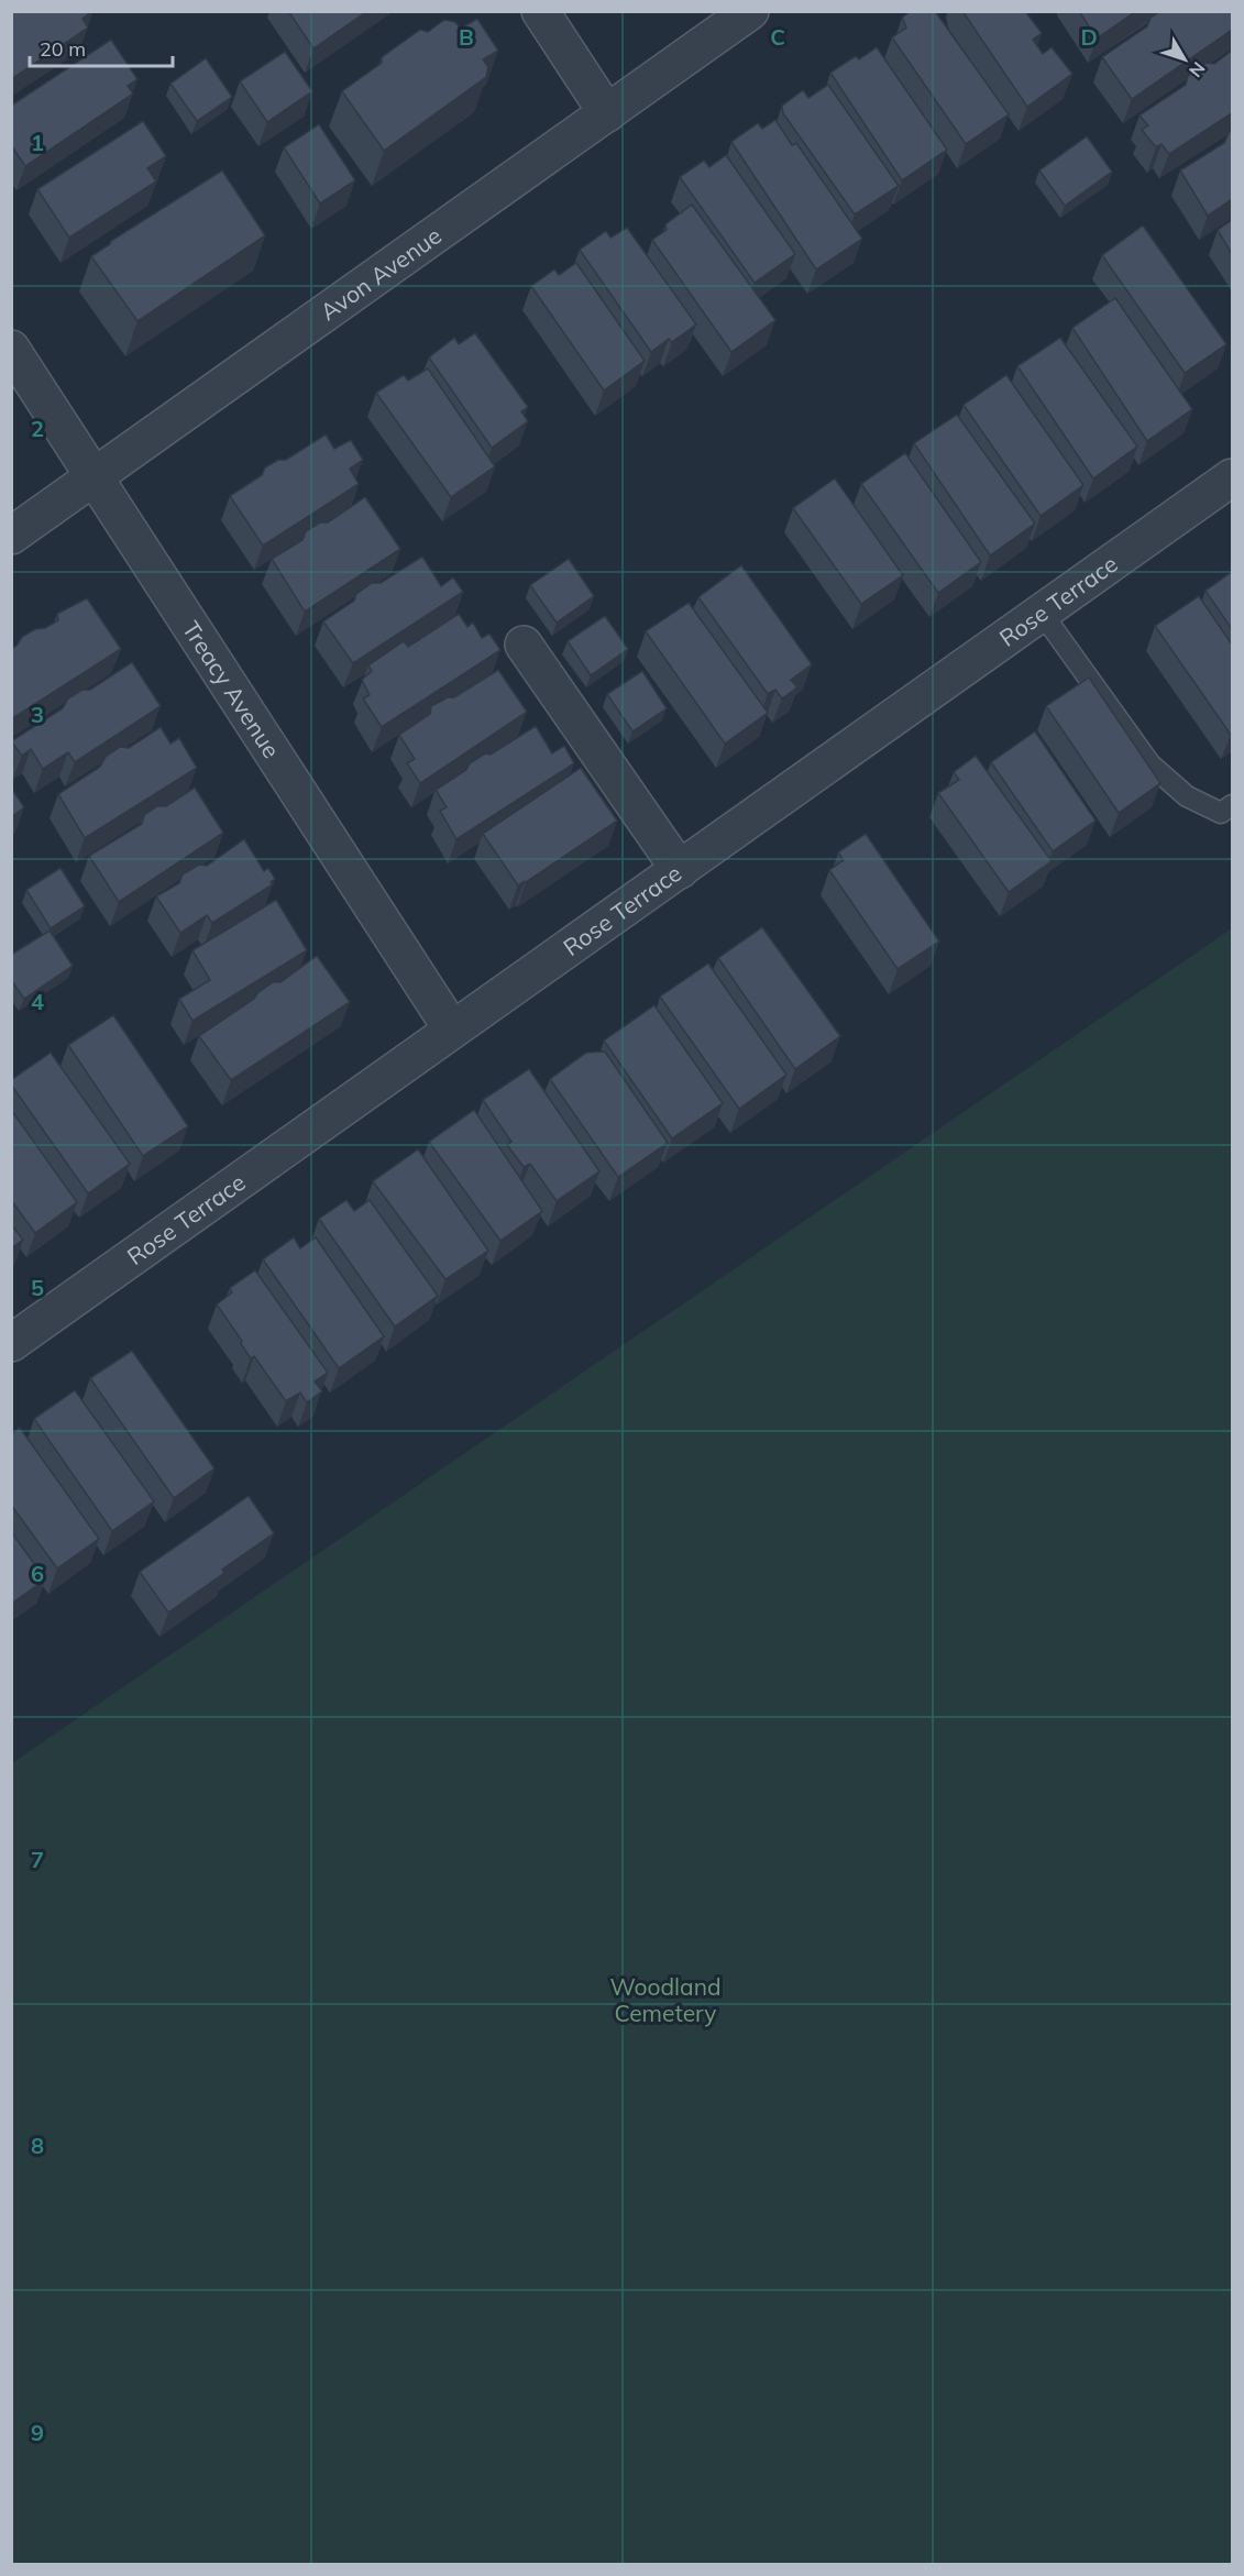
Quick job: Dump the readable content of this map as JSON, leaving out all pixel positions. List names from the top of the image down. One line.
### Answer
{"streets":{"street":["Avon Avenue","Rose Terrace","Treacy Avenue"]},"crossings":[["Avon Avenue","Treacy Avenue"],["Rose Terrace","Treacy Avenue"]],"parks":["Woodland Cemetery"],"scale_bar":"20 m","north":"bottom right","grid":{"columns":["B","C","D"],"rows":["1","2","3","4","5","6","7","8","9"]}}
